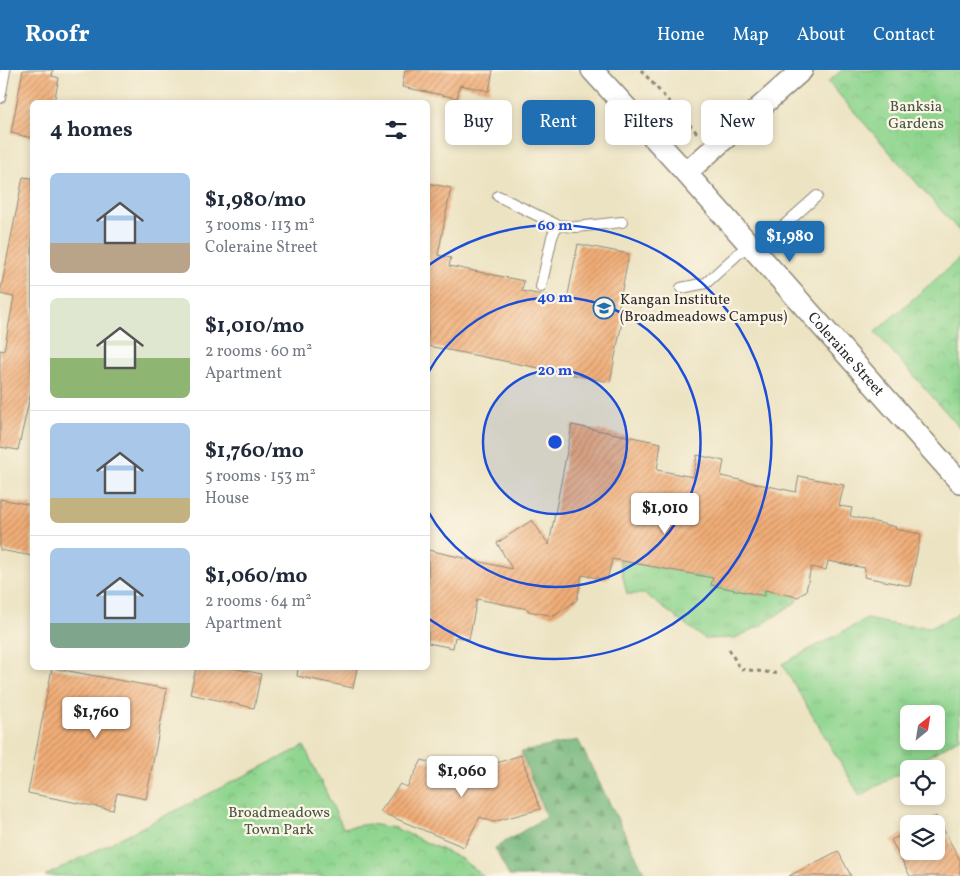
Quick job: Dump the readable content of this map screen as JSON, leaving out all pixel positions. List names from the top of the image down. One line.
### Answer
{"streets":{"street":["Coleraine Street"]},"parks":["Banksia Gardens","Broadmeadows Town Park"],"places":{"school or university":["Kangan Institute (Broadmeadows Campus)"]},"north":"top right","page":{"header":"Roofr","nav":["Home","Map","About","Contact"],"chip":["Buy","Rent","Filters","New"],"heading":"4 homes","list":[{"name":"$1,980/mo","note":"3 rooms · 113 m² · Coleraine Street"},{"name":"$1,010/mo","note":"2 rooms · 60 m² · Apartment"},{"name":"$1,760/mo","note":"5 rooms · 153 m² · House"},{"name":"$1,060/mo","note":"2 rooms · 64 m² · Apartment"}],"price":["$1,980","$1,010","$1,760","$1,060"]},"rings":["60 m","40 m","20 m"]}
